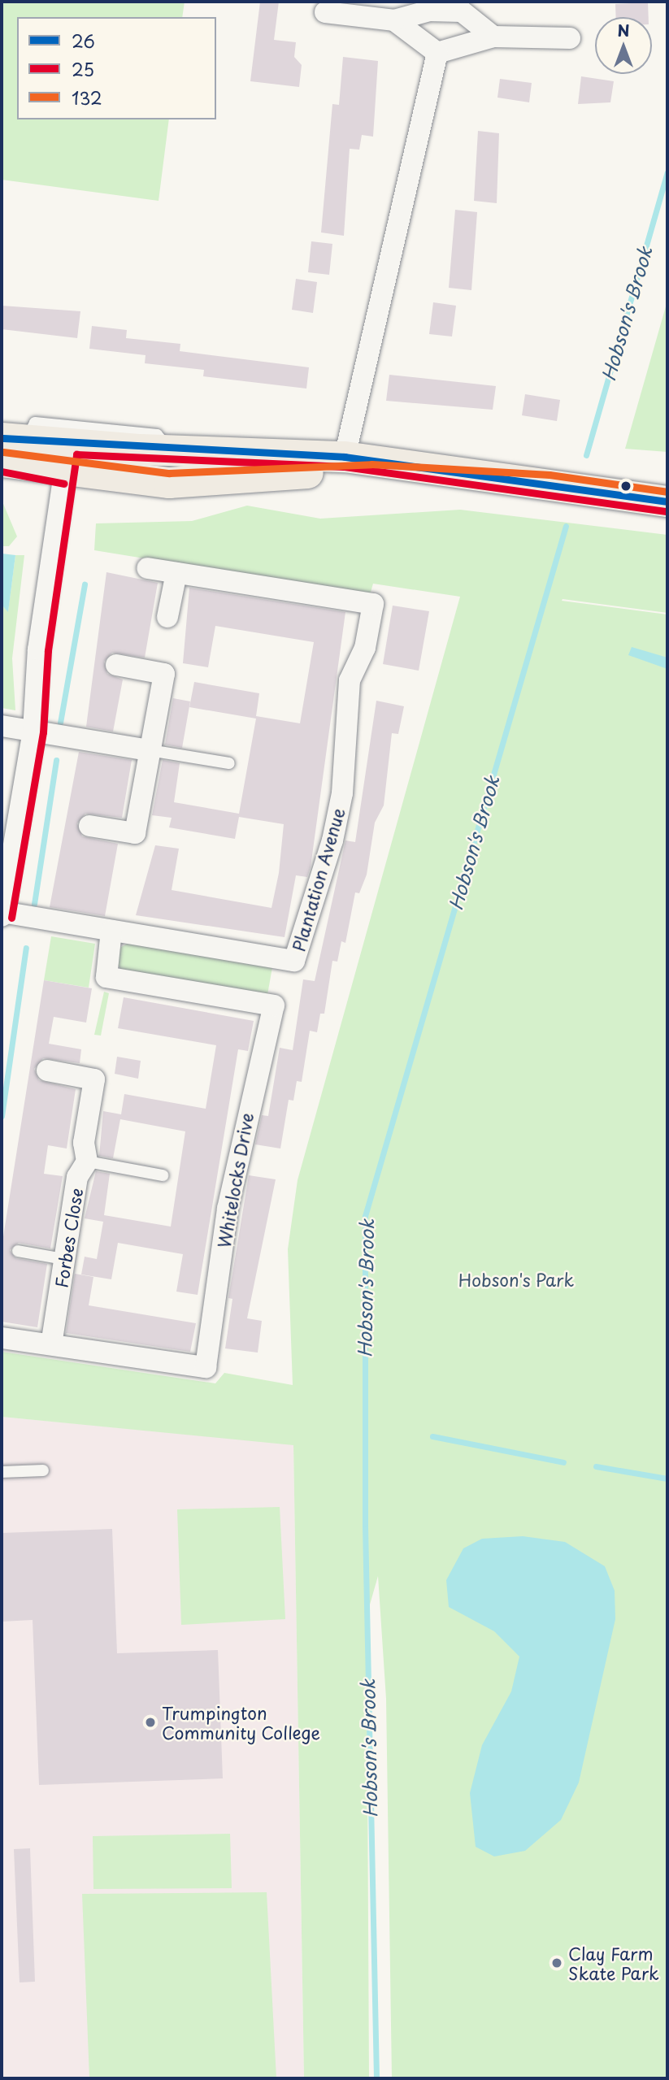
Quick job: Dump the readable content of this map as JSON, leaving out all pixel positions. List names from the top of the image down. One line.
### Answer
{"streets":{"street":["Plantation Avenue","Whitelocks Drive","Forbes Close"]},"crossings":[["Plantation Avenue","Whitelocks Drive"],["Whitelocks Drive","Forbes Close"]],"water":["Hobson's Brook"],"parks":["Hobson's Park"],"places":["Trumpington Community College","Clay Farm Skate Park"],"lines":["transit line 26","transit line 132","transit line 25"],"legend":["26","25","132"],"north":"top"}
